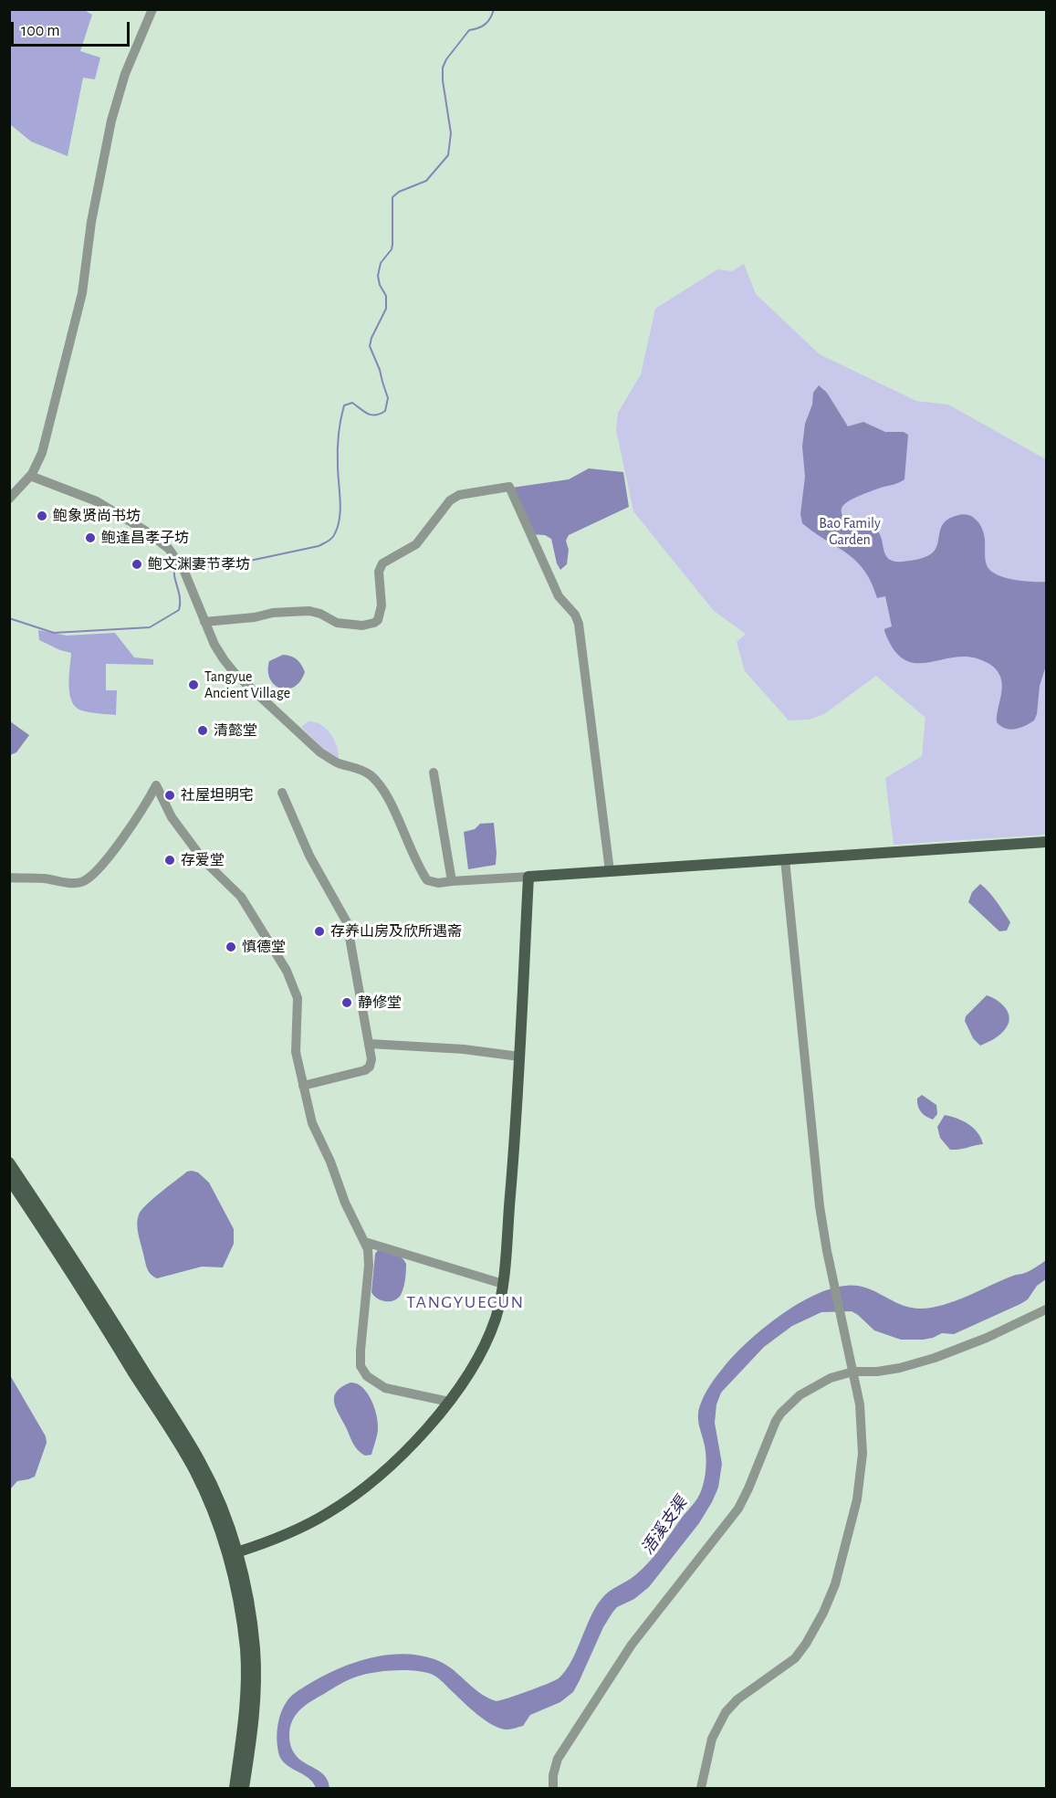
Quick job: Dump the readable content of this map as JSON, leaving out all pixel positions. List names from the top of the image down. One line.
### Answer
{"districts":["TANGYUECUN"],"water":["浯溪支渠"],"parks":["Bao Family Garden"],"places":["鲍象贤尚书坊","鲍逢昌孝子坊","鲍文渊妻节孝坊","Tangyue Ancient Village","清懿堂","社屋坦明宅","存爱堂","存养山房及欣所遇斋","慎德堂","静修堂"],"scale_bar":"100 m"}
